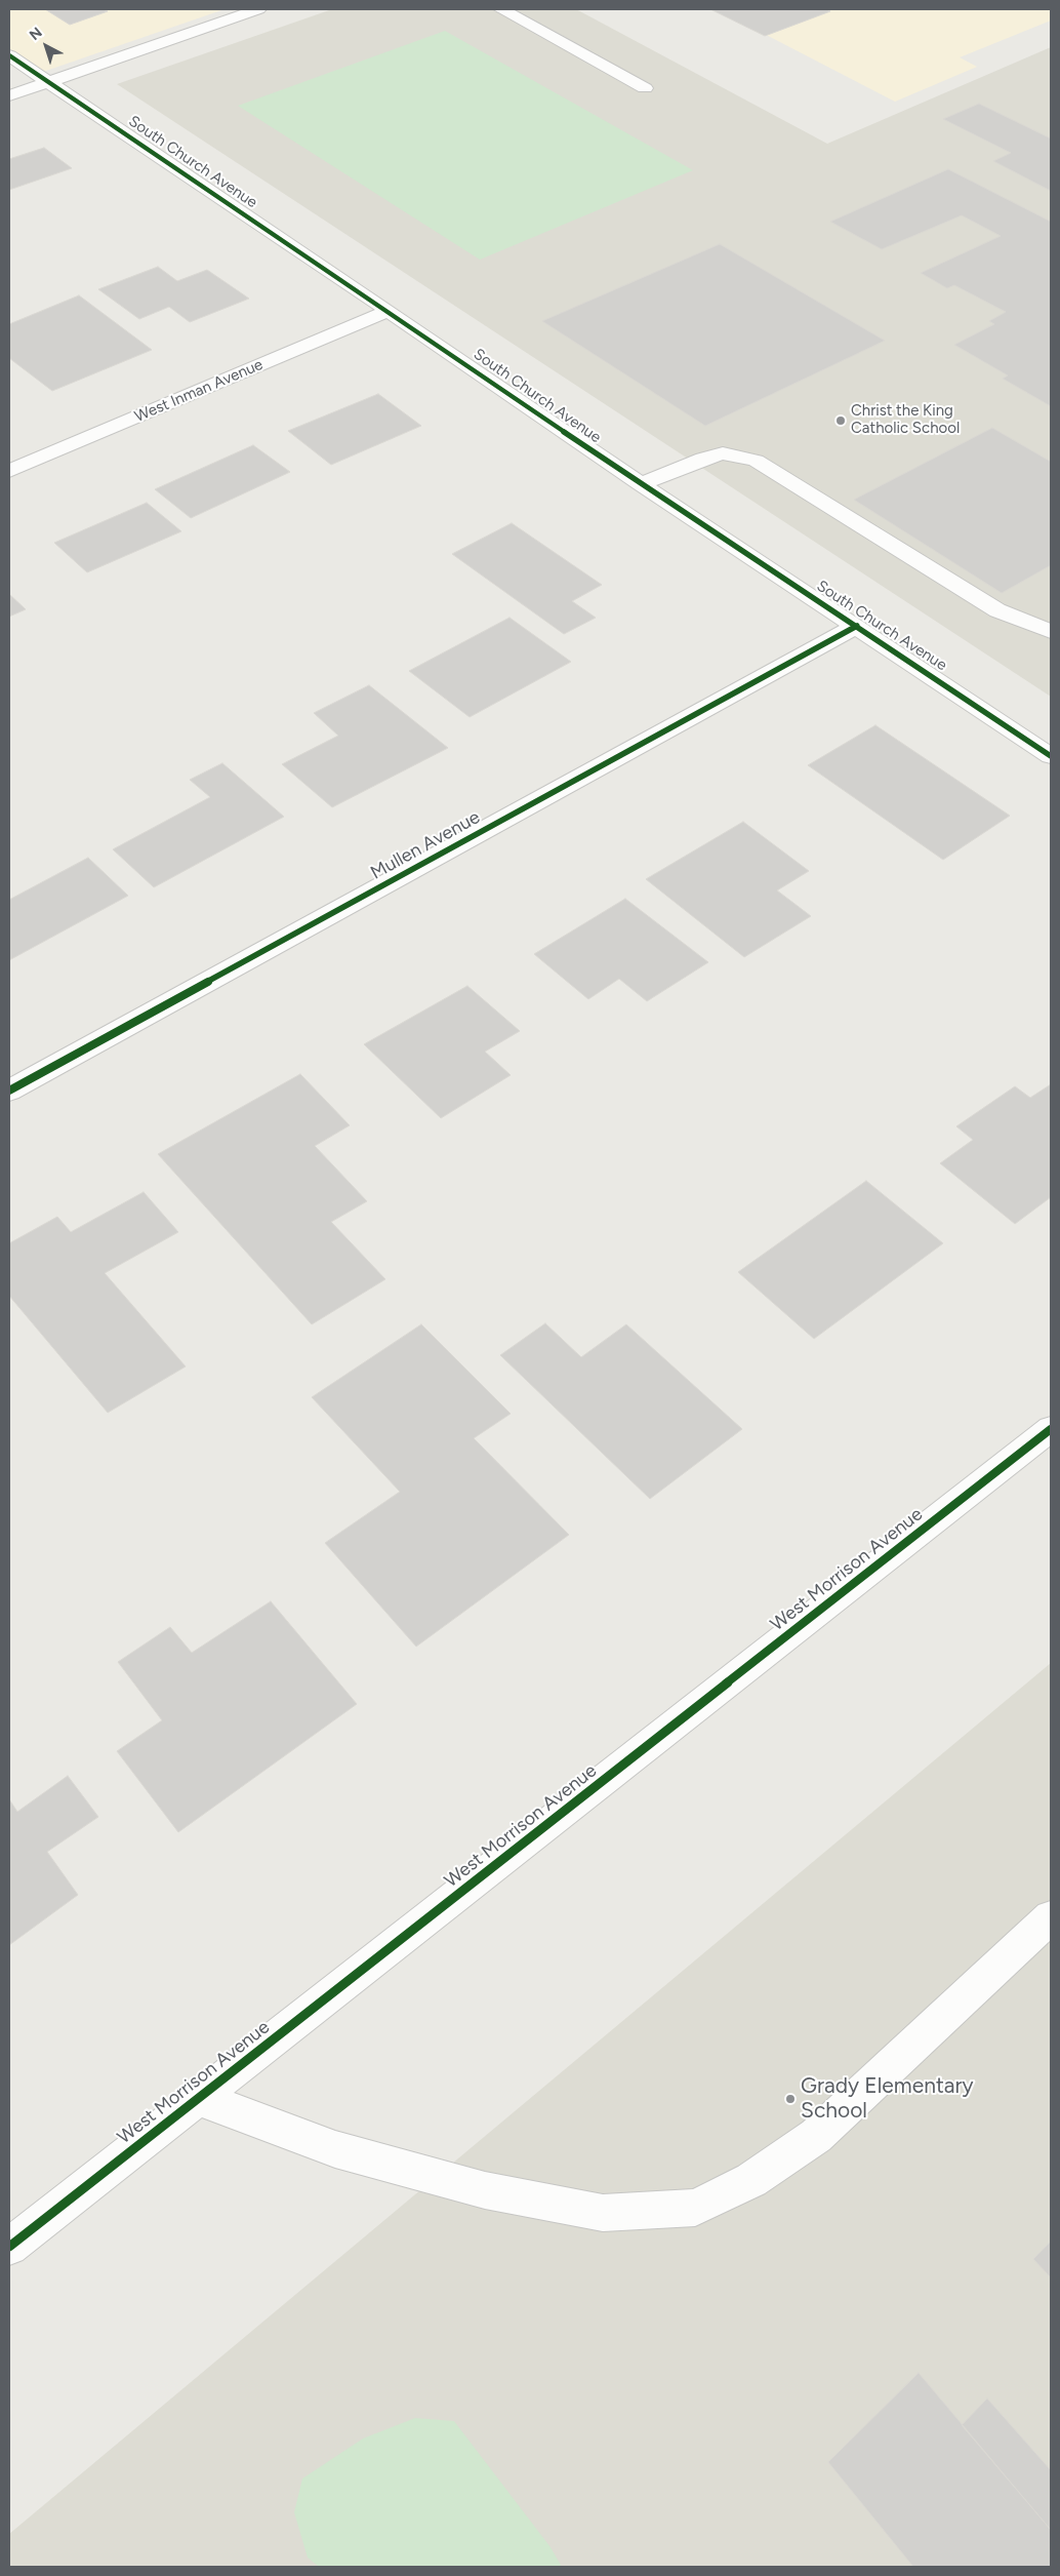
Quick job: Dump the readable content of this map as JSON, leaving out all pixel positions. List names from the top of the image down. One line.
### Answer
{"streets":{"street":["South Church Avenue","West Inman Avenue","Mullen Avenue","West Morrison Avenue"]},"crossings":[["South Church Avenue","West Inman Avenue"],["South Church Avenue","Mullen Avenue"]],"places":["Christ the King Catholic School","Grady Elementary School"],"north":"top left"}
